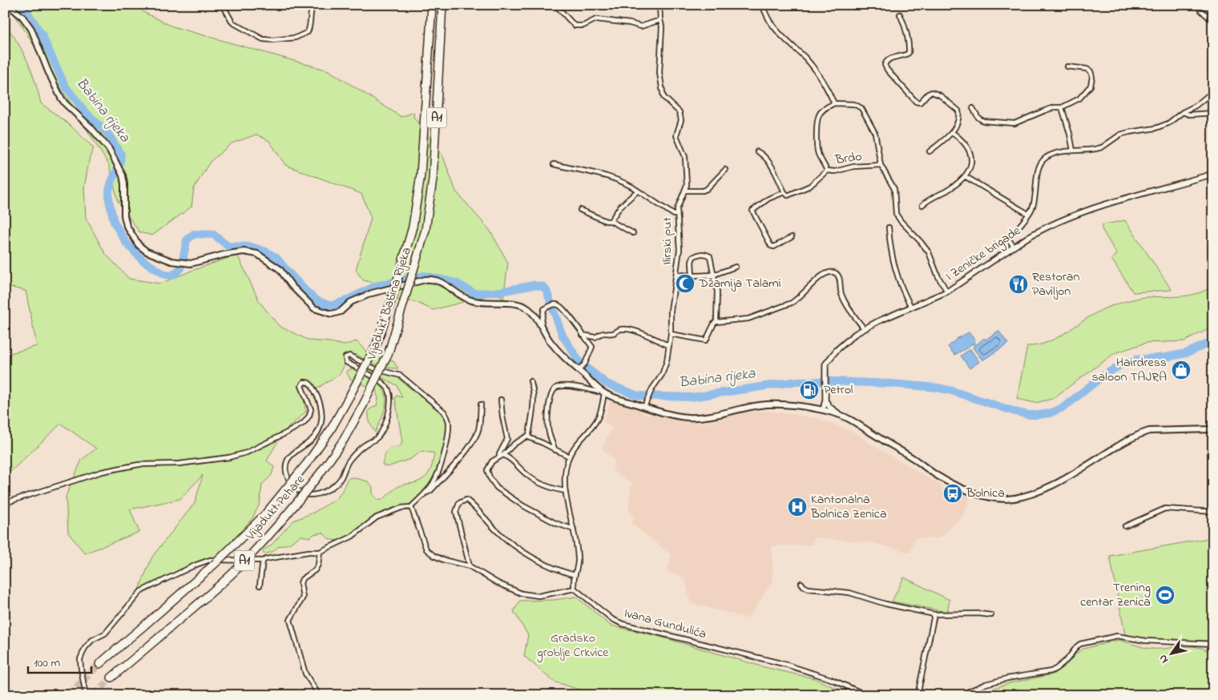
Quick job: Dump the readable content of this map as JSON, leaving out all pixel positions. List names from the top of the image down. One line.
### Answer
{"streets":{"highway":["A1","Vijadukt Babina Rijeka","Vijadukt Pehare"],"street":["Brdo","Ilirski put","I Zeničke brigade","Ivana Gundulića"]},"crossings":[["Brdo","I Zeničke brigade"],["Vijadukt Babina Rijeka","Vijadukt Pehare"]],"water":["Babina rijeka"],"parks":["Gradsko groblje Crkvice"],"places":{"mosque":["Džamija Talami"],"restaurant":["Restoran Paviljon"],"shop":["Hairdress saloon TAJRA"],"fuel station":["Petrol"],"bus stop":["Bolnica"],"hospital":["Kantonalna Bolnica Zenica"],"sports":["Trening centar Zenica"]},"scale_bar":"100 m","north":"bottom left"}
